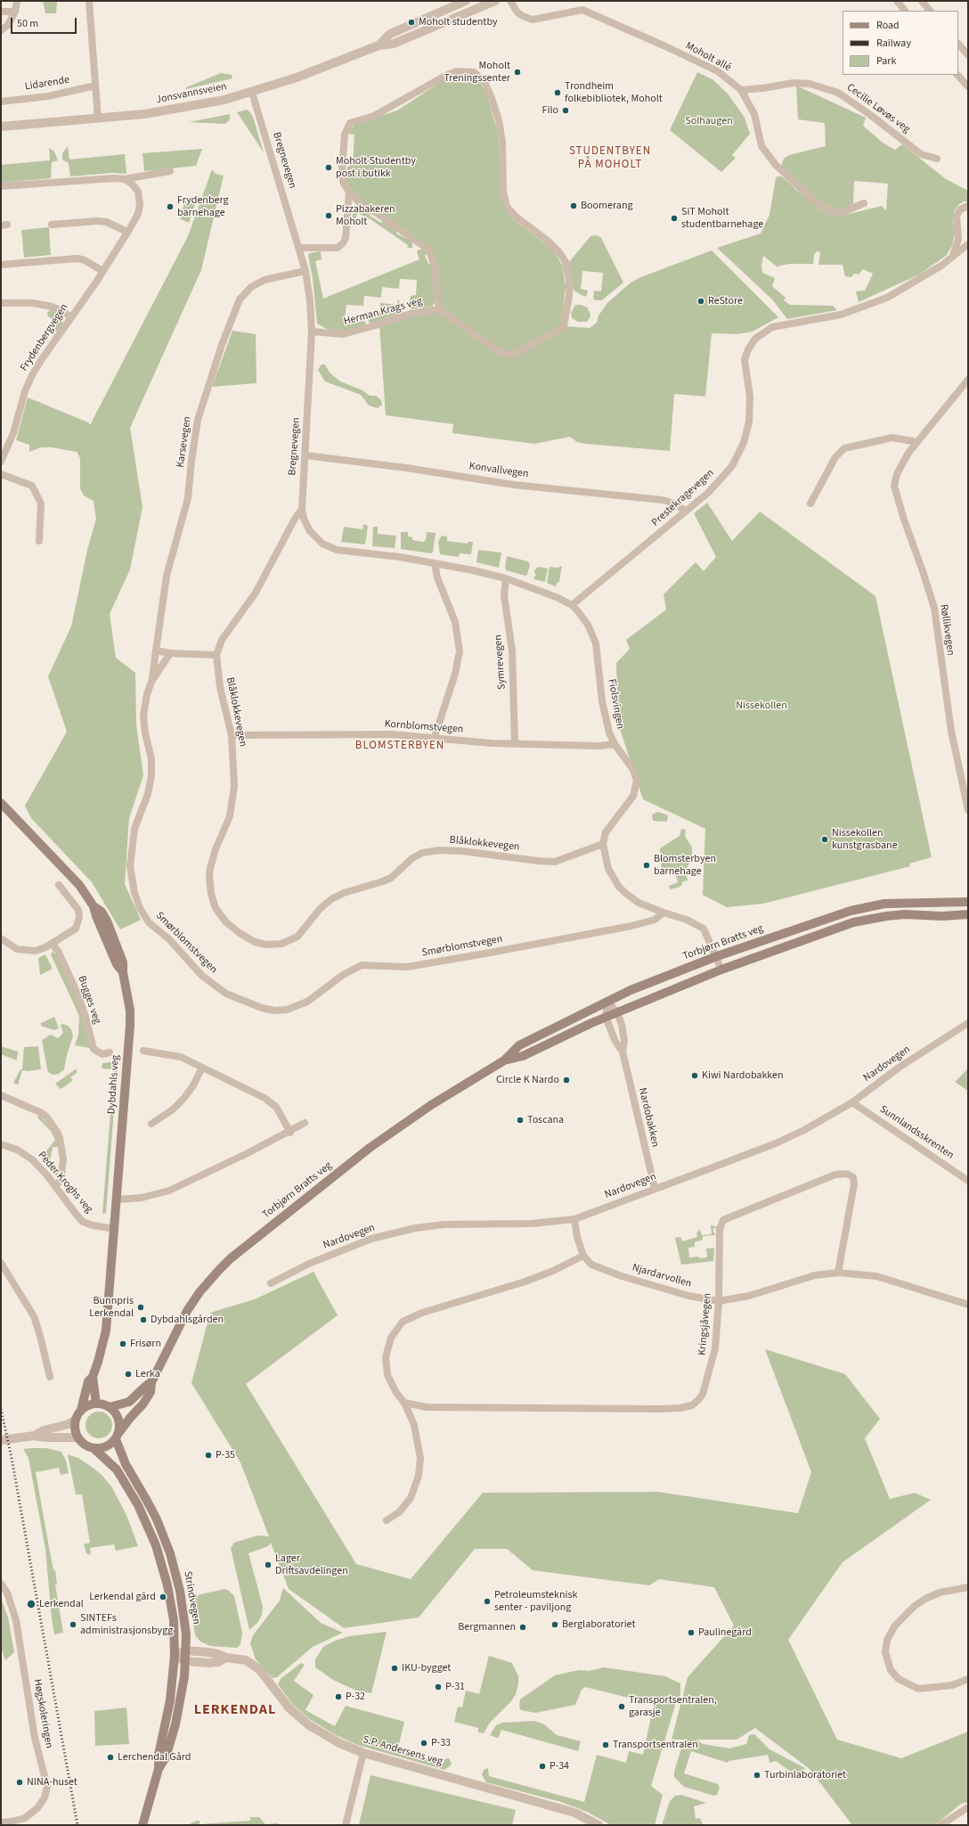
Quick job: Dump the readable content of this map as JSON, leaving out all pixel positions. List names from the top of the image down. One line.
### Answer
{"streets":{"main road":["Torbjørn Bratts veg","Dybdahls veg","Strindvegen"],"street":["Moholt allé","Lidarende","Jonsvannsveien","Cecilie Løvøs veg","Bregnevegen","Herman Krags veg","Frydenbergvegen","Karsevegen","Konvallvegen","Prestekragevegen","Røllikvegen","Symrevegen","Fiolsvingen","Blåklokkevegen","Kornblomstvegen","Smørblomstvegen","Bugges veg","Nardovegen","Nardobakken","Sunnlandsskrenten","Peder Kroghs veg","Njardarvollen","Kringsjåvegen","Høgskoleringen","S.P. Andersens veg"]},"crossings":[["Moholt allé","Cecilie Løvøs veg"],["Jonsvannsveien","Bregnevegen"],["Bregnevegen","Herman Krags veg"],["Bregnevegen","Karsevegen"],["Bregnevegen","Konvallvegen"],["Bregnevegen","Prestekragevegen"],["Bregnevegen","Symrevegen"],["Bregnevegen","Fiolsvingen"],["Bregnevegen","Blåklokkevegen"],["Karsevegen","Smørblomstvegen"],["Konvallvegen","Prestekragevegen"],["Prestekragevegen","Fiolsvingen"],["Symrevegen","Kornblomstvegen"],["Fiolsvingen","Blåklokkevegen"],["Fiolsvingen","Kornblomstvegen"],["Blåklokkevegen","Kornblomstvegen"],["Torbjørn Bratts veg","Dybdahls veg"],["Torbjørn Bratts veg","Nardobakken"],["Torbjørn Bratts veg","Strindvegen"],["Nardovegen","Nardobakken"],["Nardovegen","Sunnlandsskrenten"],["Dybdahls veg","Peder Kroghs veg"],["Dybdahls veg","Strindvegen"],["Njardarvollen","Kringsjåvegen"],["Strindvegen","S.P. Andersens veg"]],"districts":["STUDENTBYEN PÅ MOHOLT","BLOMSTERBYEN","LERKENDAL"],"parks":["Solhaugen","Nissekollen"],"places":["Moholt studentby","Moholt Treningssenter","Trondheim folkebibliotek, Moholt","Filo","Moholt Studentby post i butikk","Boomerang","Frydenberg barnehage","Pizzabakeren Moholt","SiT Moholt studentbarnehage","ReStore","Nissekollen kunstgrasbane","Blomsterbyen barnehage","Kiwi Nardobakken","Circle K Nardo","Toscana","Bunnpris Lerkendal","Dybdahlsgården","Frisørn","Lerka","P-35","Lager Driftsavdelingen","Lerkendal gård","Petroleumsteknisk senter - paviljong","Lerkendal","SINTEFs administrasjonsbygg","Berglaboratoriet","Bergmannen","Paulinegård","IKU-bygget","P-31","P-32","Transportsentralen, garasje","P-33","Transportsentralen","Lerchendal Gård","P-34","Turbinlaboratoriet","NINA-huset"],"legend":["Road","Railway","Park"],"scale_bar":"50 m"}
